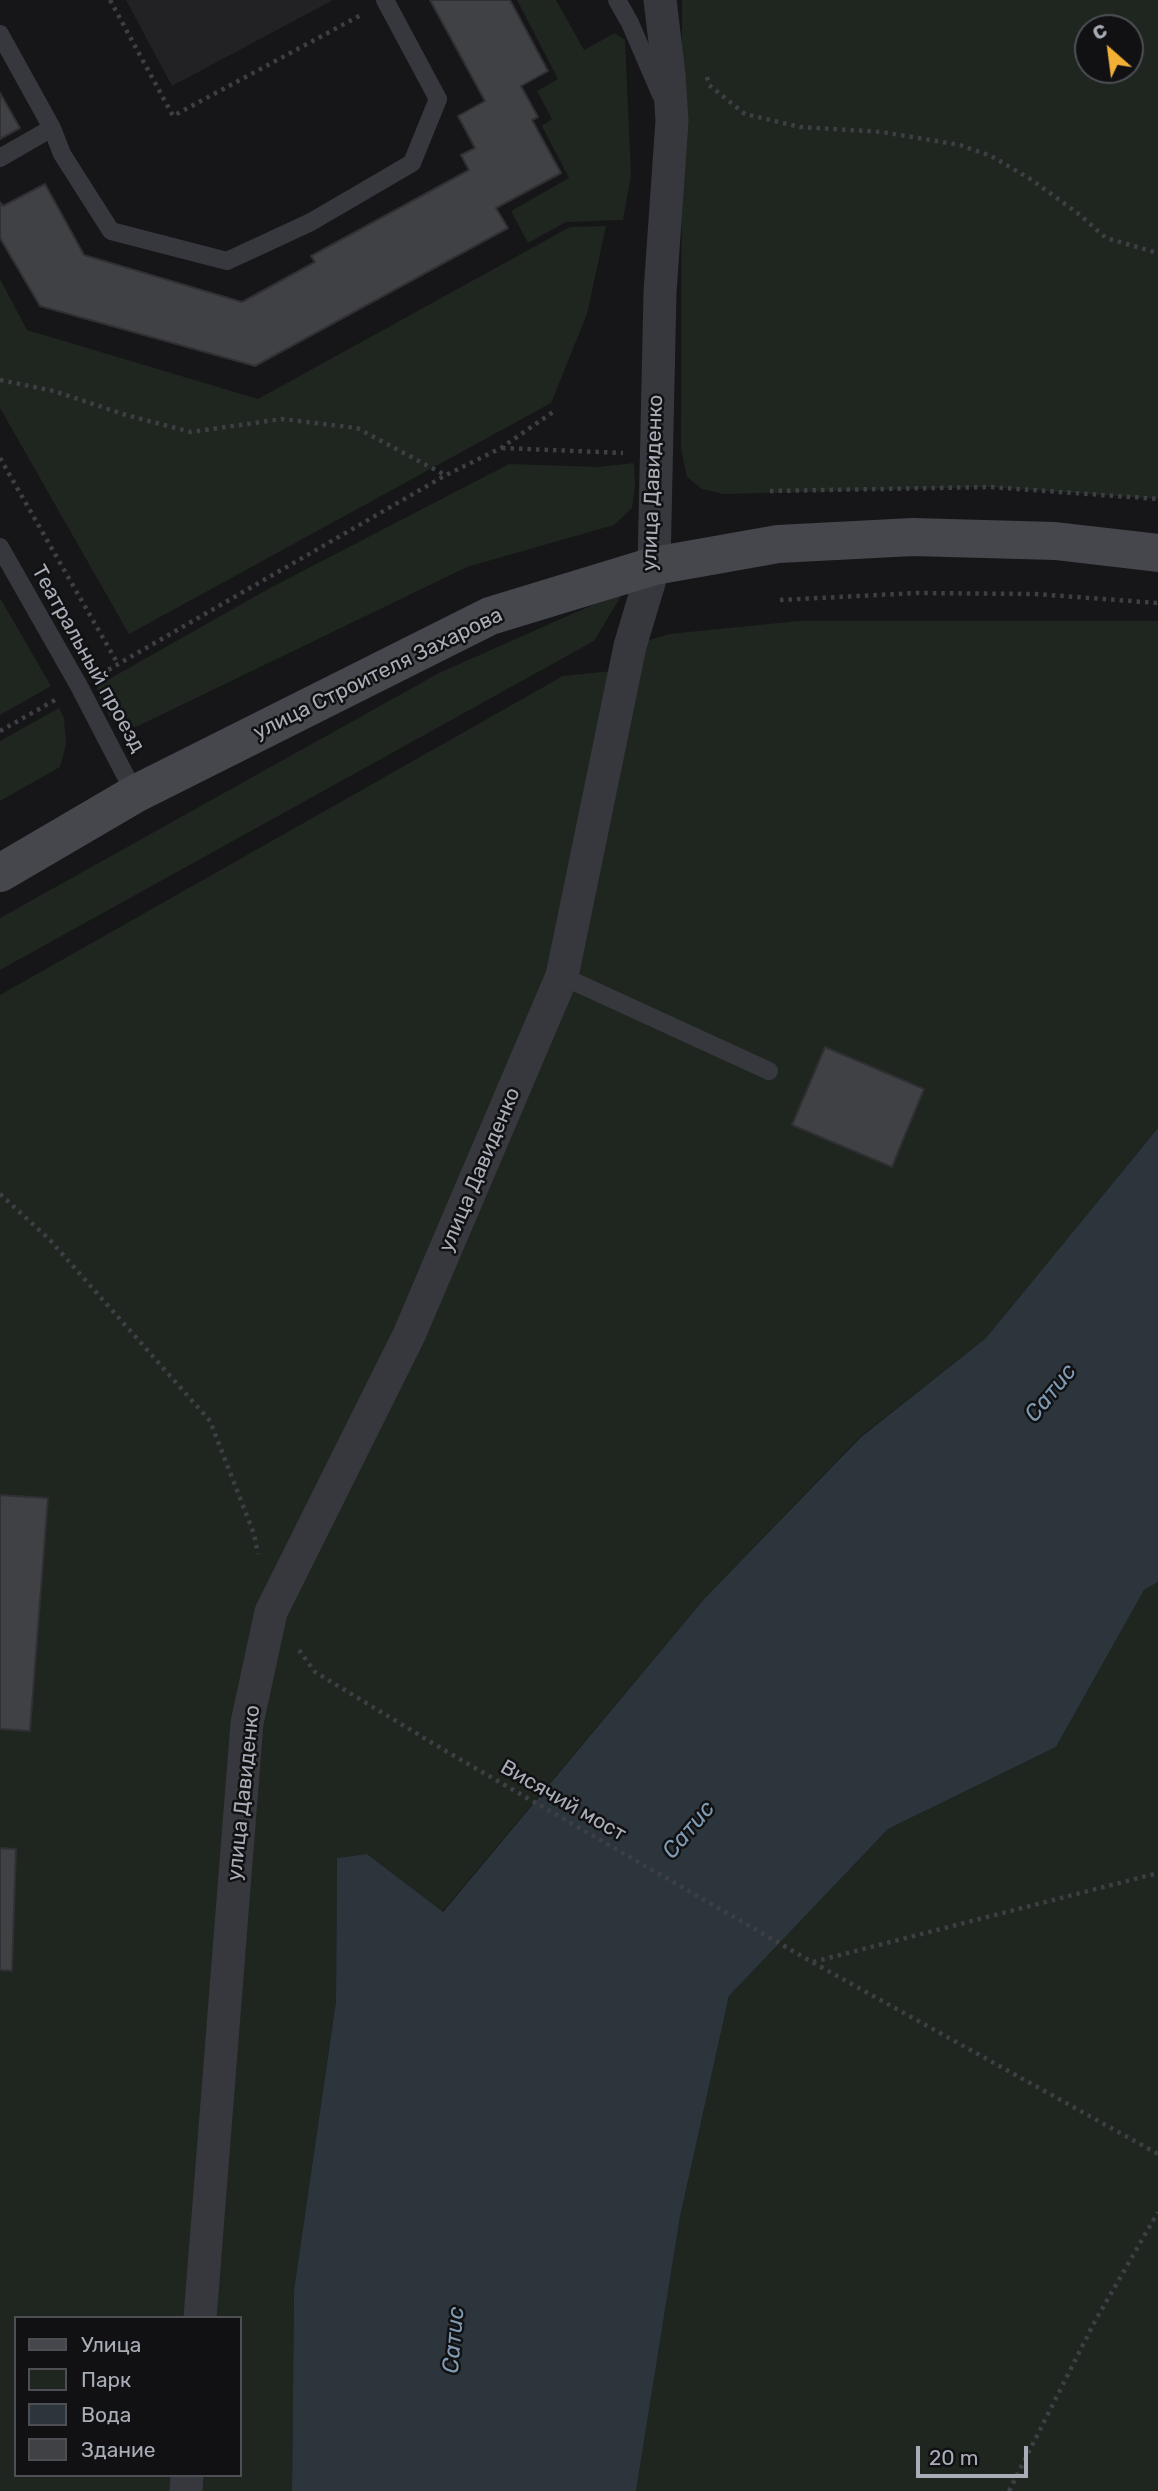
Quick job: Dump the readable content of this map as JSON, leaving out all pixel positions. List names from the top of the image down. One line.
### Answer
{"streets":{"street":["улица Давиденко","улица Строителя Захарова"],"lane":["Театральный проезд"],"path":["Висячий мост"]},"crossings":[["улица Давиденко","улица Строителя Захарова"],["улица Давиденко","Висячий мост"],["Театральный проезд","улица Строителя Захарова"]],"water":["Сатис"],"legend":["Улица","Парк","Вода","Здание"],"scale_bar":"20 m","north":"top left"}
